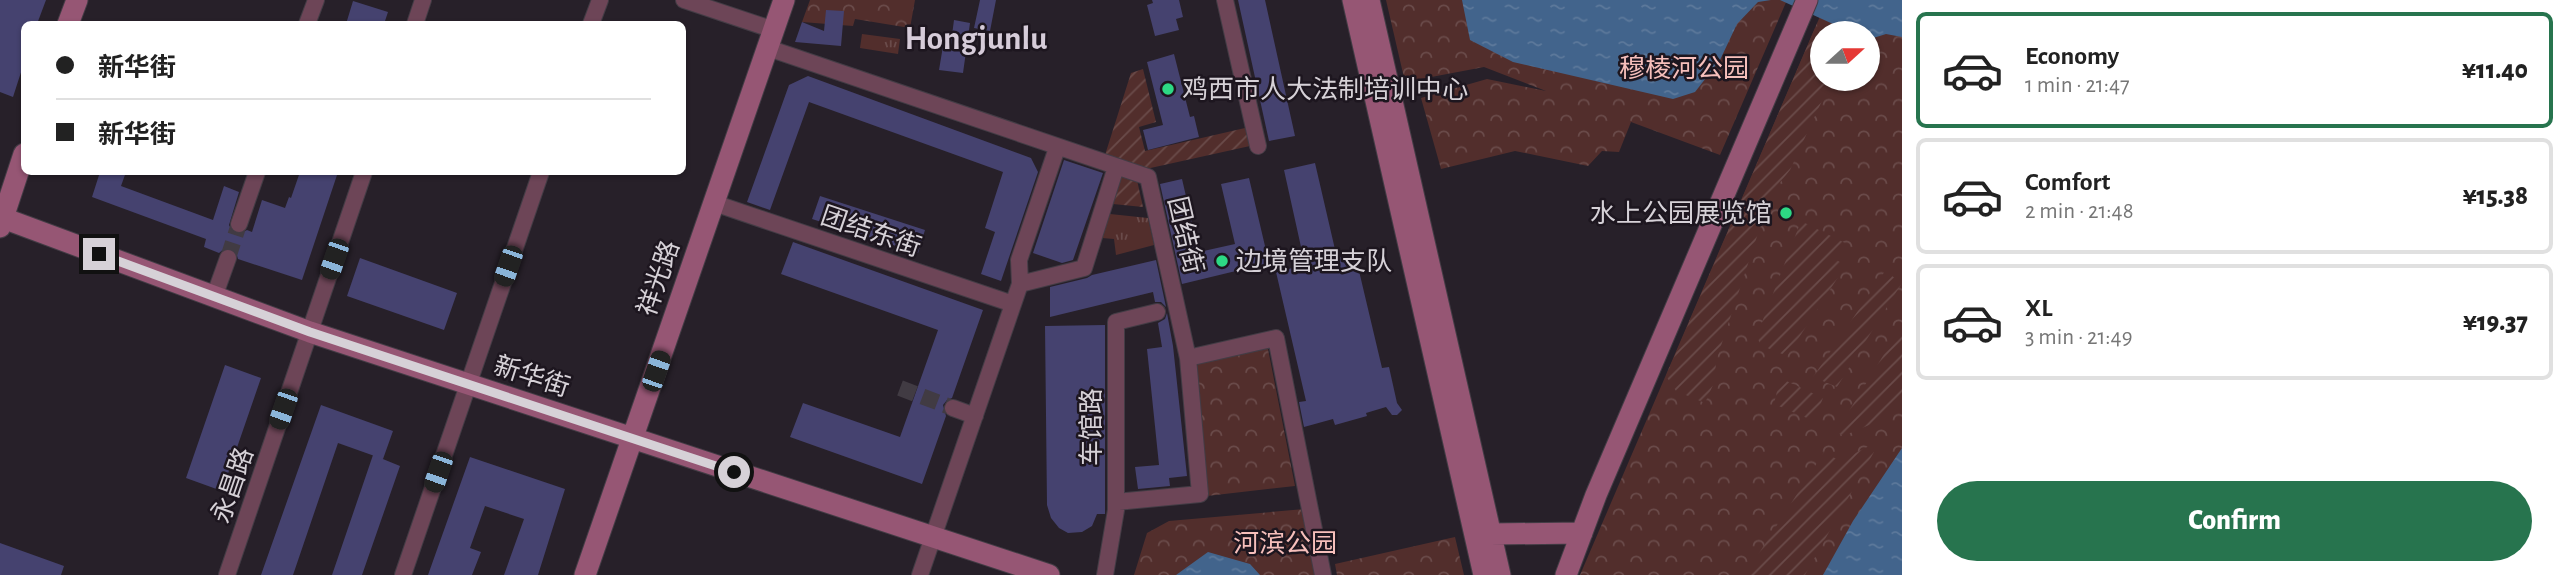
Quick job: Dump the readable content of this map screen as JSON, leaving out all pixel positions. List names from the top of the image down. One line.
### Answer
{"streets":{"street":["团结东街","团结街","祥光路","新华街","车馆路","永昌路"]},"crossings":[["团结东街","祥光路"],["团结街","祥光路"],["团结街","车馆路"],["祥光路","新华街"],["新华街","永昌路"]],"districts":["Hongjunlu"],"parks":["穆棱河公园","河滨公园"],"places":["鸡西市人大法制培训中心","水上公园展览馆","边境管理支队"],"north":"right","page":{"list":[{"name":"Economy","note":"1 min · 21:47","value":"¥11.40"},{"name":"Comfort","note":"2 min · 21:48","value":"¥15.38"},{"name":"XL","note":"3 min · 21:49","value":"¥19.37"}],"banner":["新华街","新华街"],"buttons":"Confirm"}}
